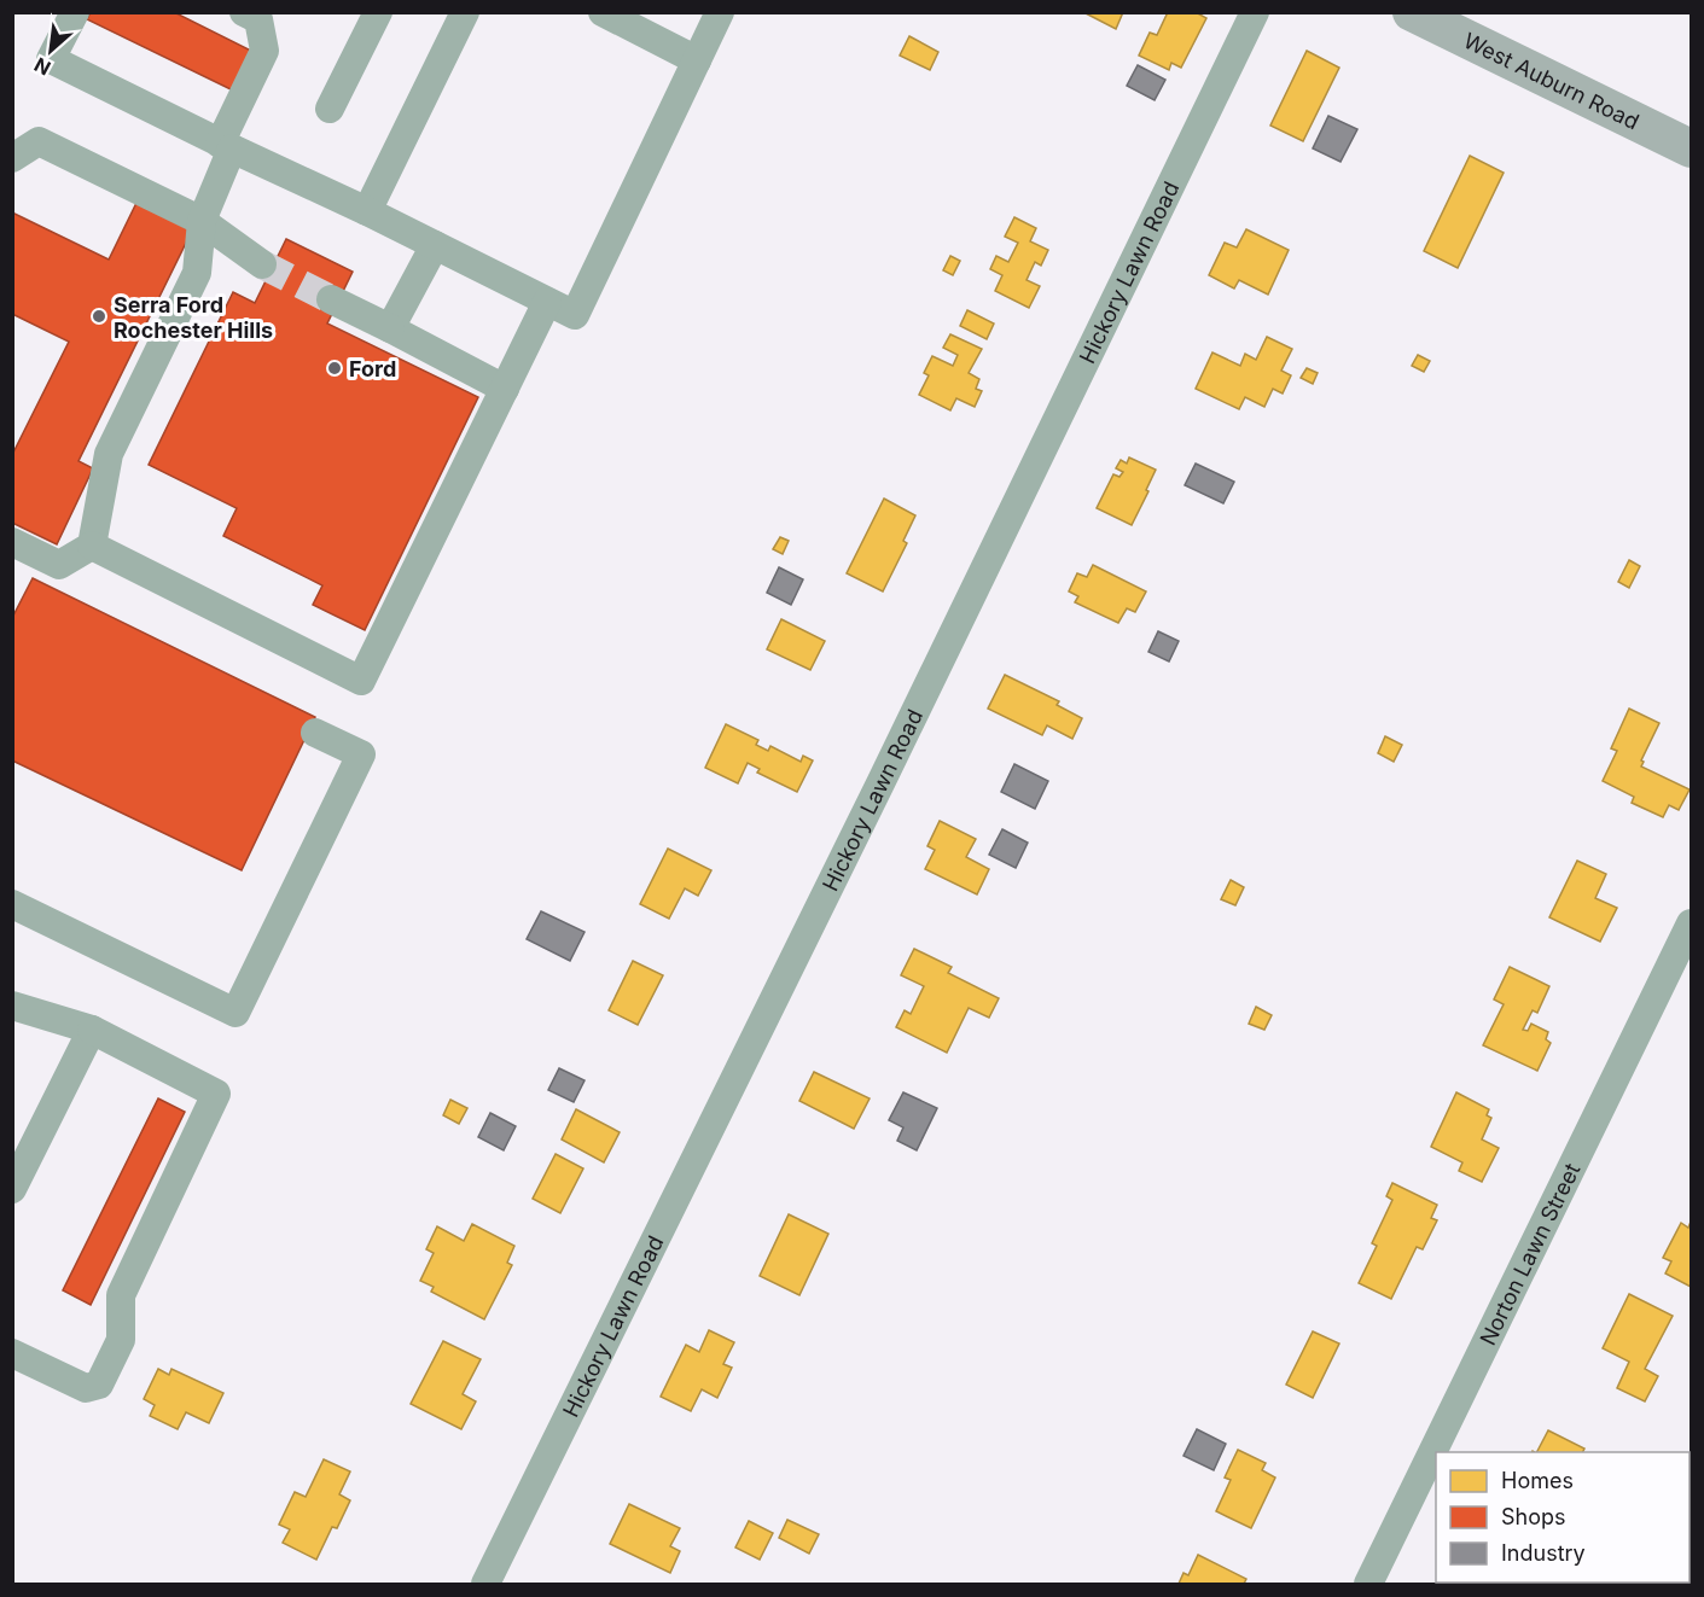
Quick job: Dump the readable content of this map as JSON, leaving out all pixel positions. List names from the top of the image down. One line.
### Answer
{"streets":{"main road":["West Auburn Road"],"street":["Hickory Lawn Road","Norton Lawn Street"]},"places":["Serra Ford Rochester Hills","Ford"],"legend":["Homes","Shops","Industry"],"north":"bottom left"}
